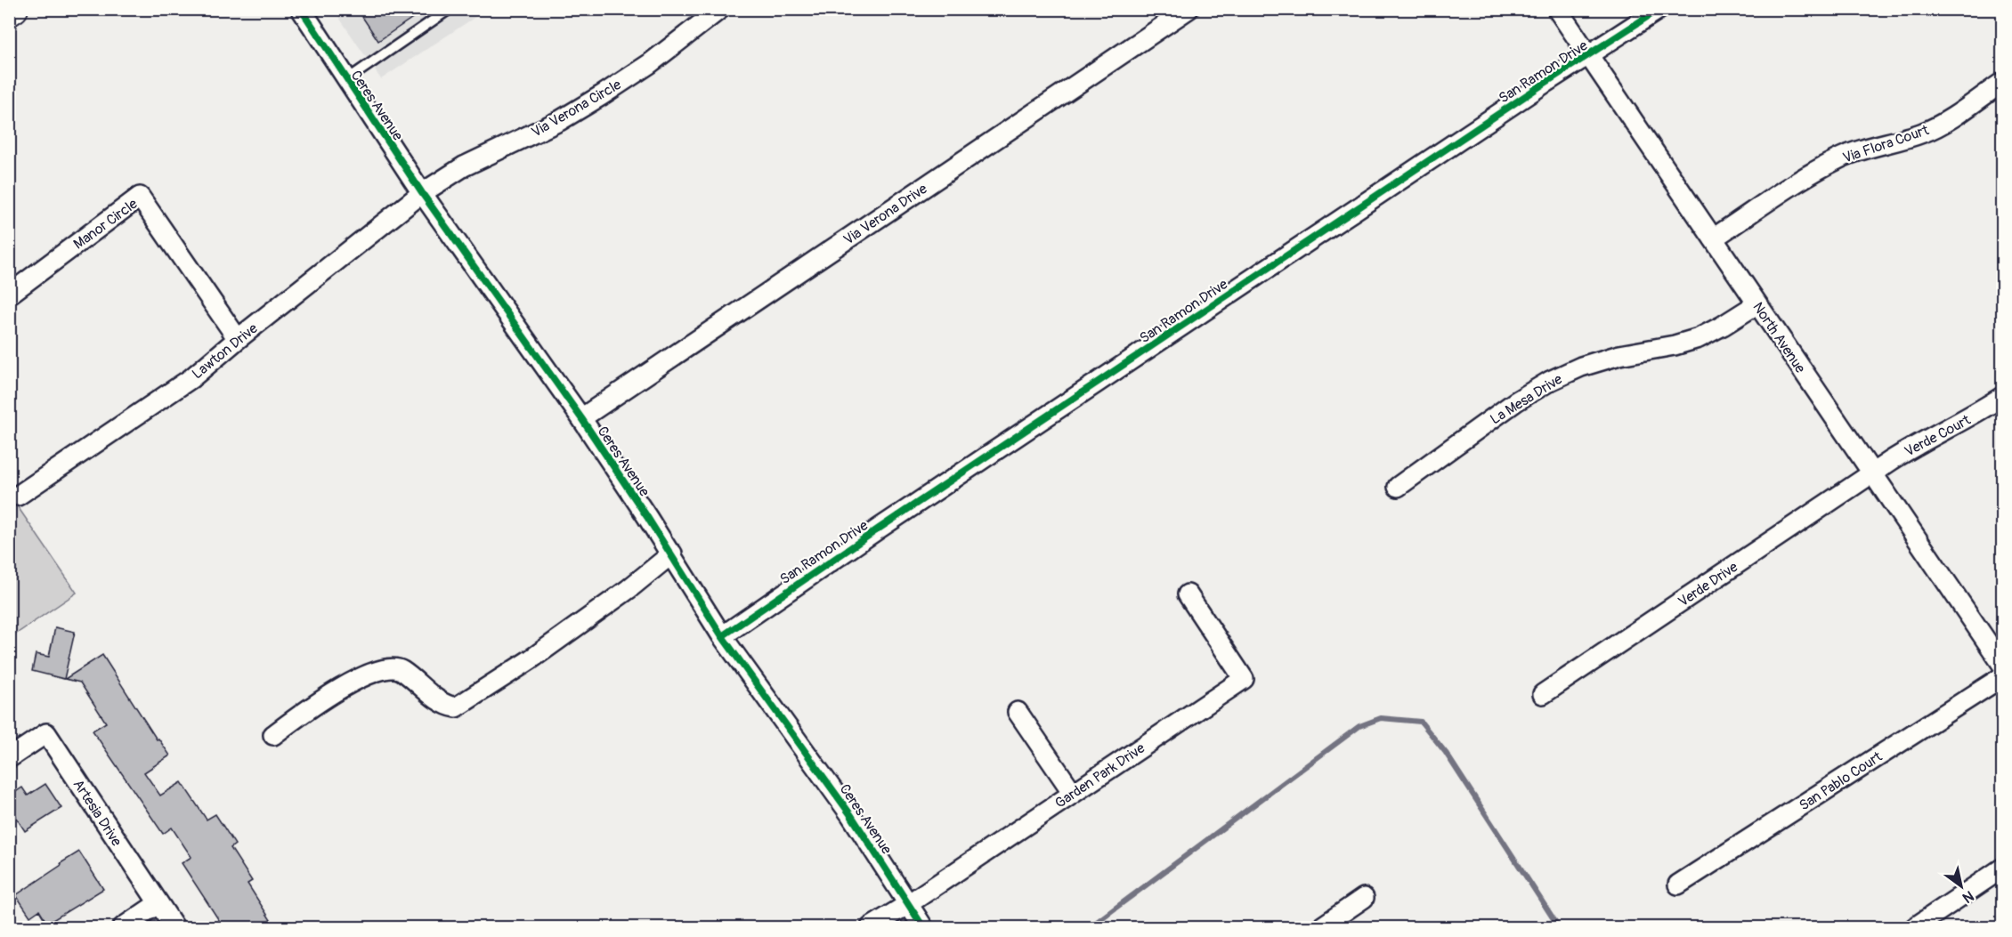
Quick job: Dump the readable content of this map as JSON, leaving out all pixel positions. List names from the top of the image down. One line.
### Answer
{"streets":{"street":["San Ramon Drive","Ceres Avenue","Via Verona Circle","Via Flora Court","Via Verona Drive","Manor Circle","North Avenue","Lawton Drive","La Mesa Drive","Verde Court","Verde Drive","Garden Park Drive","San Pablo Court","Artesia Drive"]},"crossings":[["San Ramon Drive","Ceres Avenue"],["San Ramon Drive","North Avenue"],["Ceres Avenue","Via Verona Circle"],["Ceres Avenue","Via Verona Drive"],["Ceres Avenue","Lawton Drive"],["Ceres Avenue","Garden Park Drive"],["Via Verona Circle","Lawton Drive"],["Via Flora Court","North Avenue"],["Manor Circle","Lawton Drive"],["North Avenue","La Mesa Drive"],["North Avenue","Verde Court"],["North Avenue","Verde Drive"],["Verde Court","Verde Drive"]],"north":"bottom right"}
